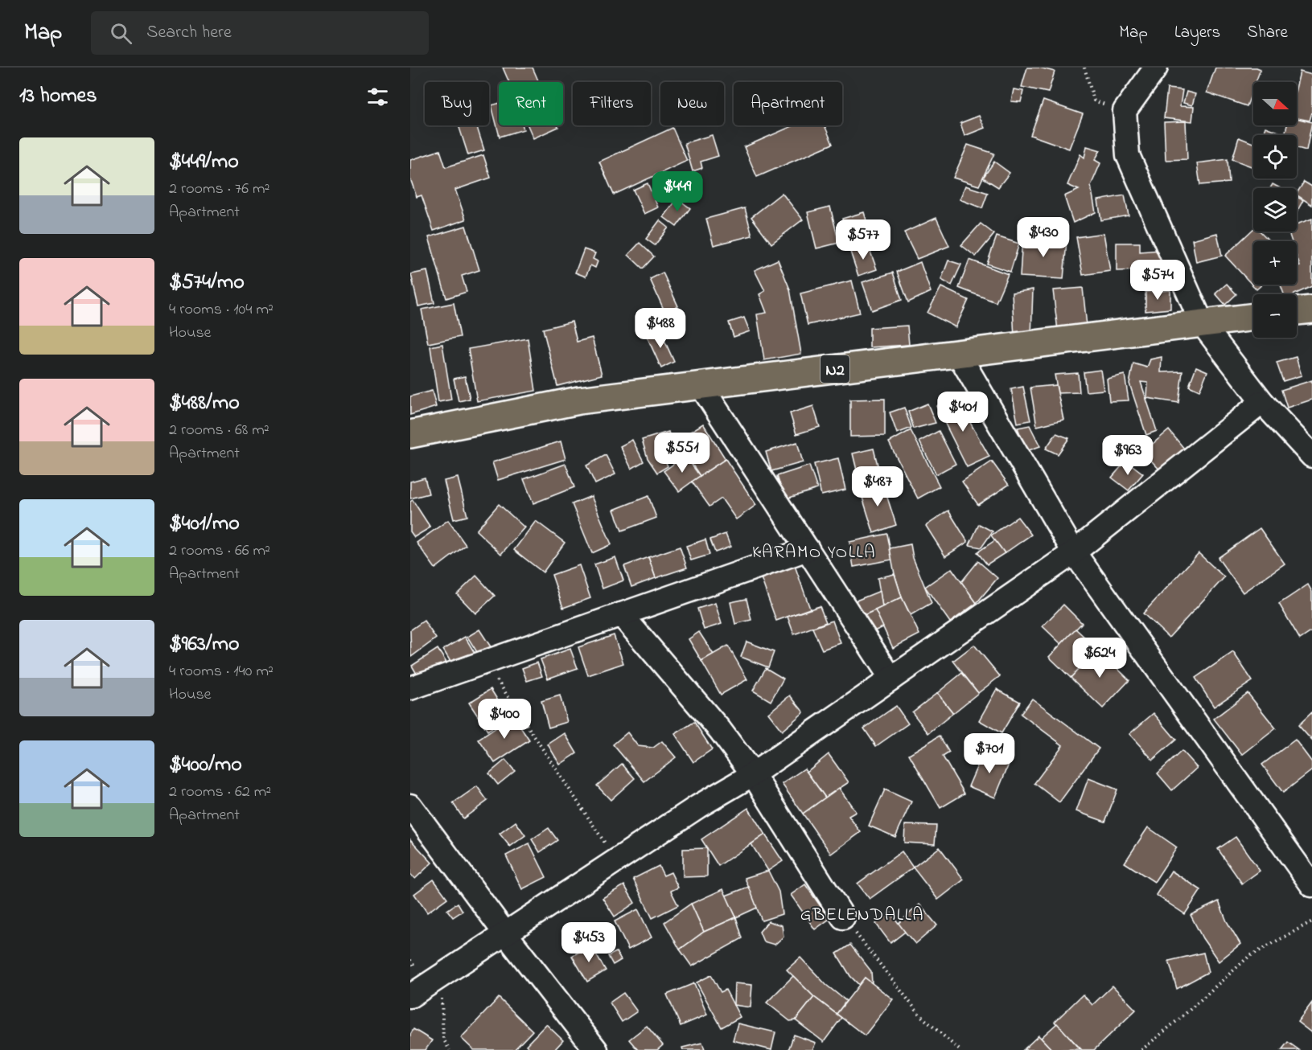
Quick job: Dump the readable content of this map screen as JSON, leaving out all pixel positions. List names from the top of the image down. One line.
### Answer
{"streets":{"highway":["N2"]},"districts":["KARAMO YOLLA","GBELENDALLA"],"north":"right","page":{"header":"Map","search":"Search here","nav":["Map","Layers","Share"],"heading":"13 homes","map_buttons":["+","−"],"chip":["Buy","Rent","Filters","New","Apartment"],"list":[{"name":"$449/mo","note":"2 rooms · 76 m² · Apartment"},{"name":"$574/mo","note":"4 rooms · 104 m² · House"},{"name":"$488/mo","note":"2 rooms · 68 m² · Apartment"},{"name":"$401/mo","note":"2 rooms · 66 m² · Apartment"},{"name":"$963/mo","note":"4 rooms · 140 m² · House"},{"name":"$400/mo","note":"2 rooms · 62 m² · Apartment"}],"price":["$449","$430","$577","$574","$488","$401","$551","$963","$487","$624","$400","$701","$453"]}}
